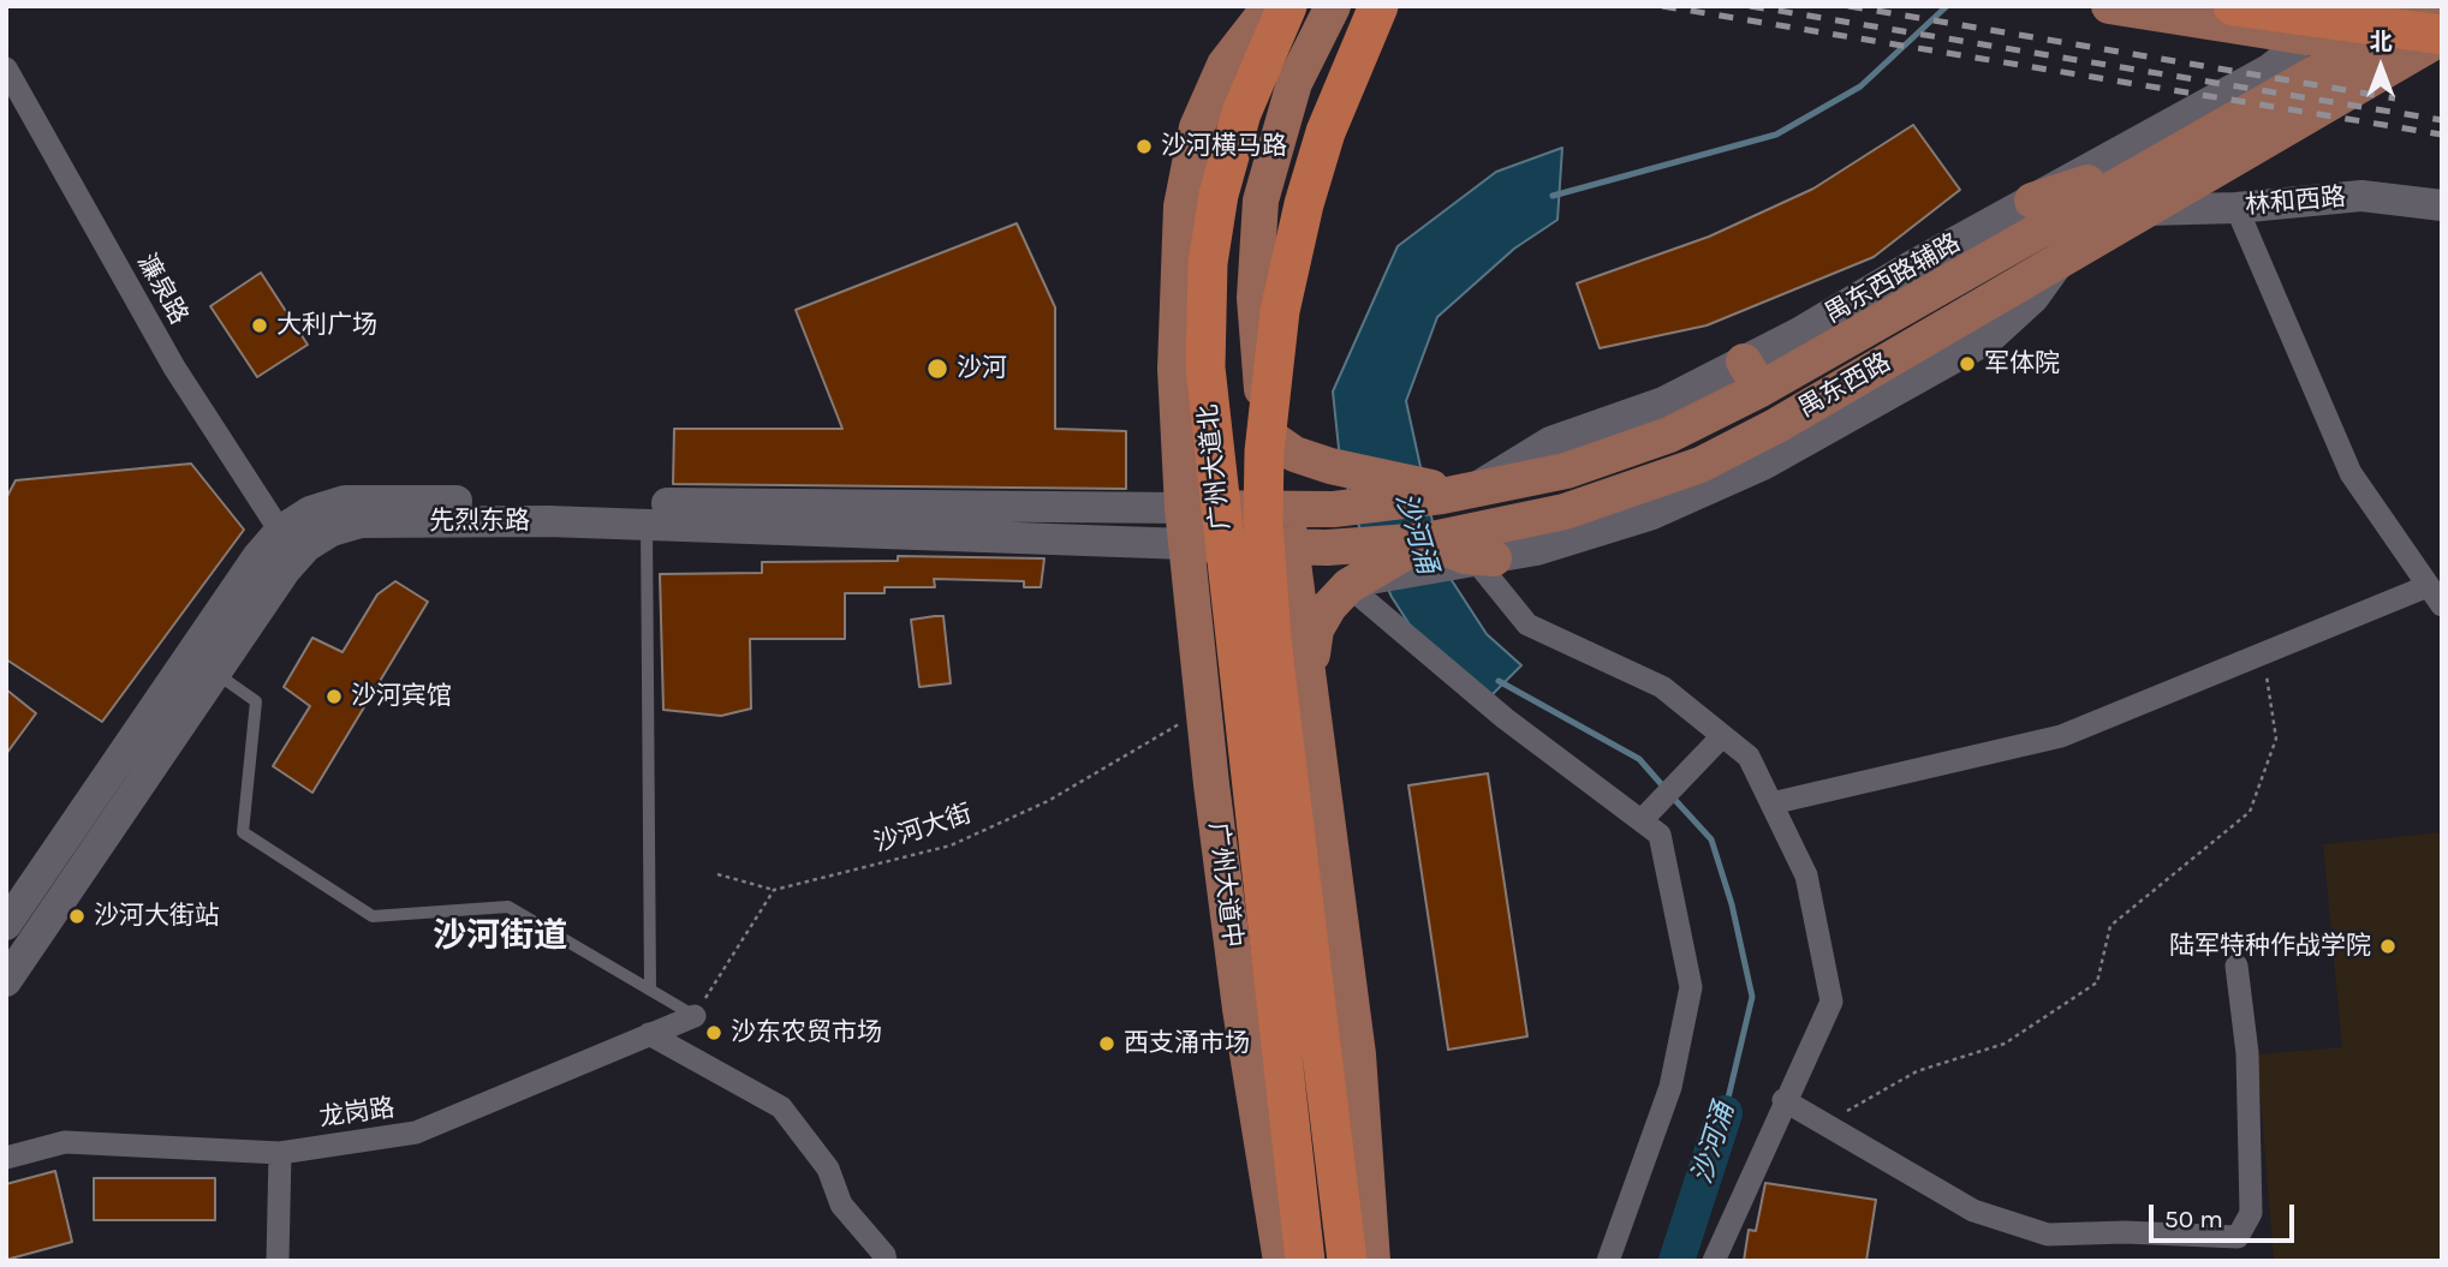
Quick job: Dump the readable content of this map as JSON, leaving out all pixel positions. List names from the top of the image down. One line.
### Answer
{"streets":{"highway":["广州大道北","广州大道中"],"main road":["禺东西路"],"street":["林和西路","禺东西路辅路","濂泉路","先烈东路","龙岗路"],"path":["沙河大街"]},"crossings":[["林和西路","禺东西路"],["禺东西路辅路","禺东西路"],["濂泉路","先烈东路"],["禺东西路","广州大道北"],["禺东西路","先烈东路"],["禺东西路","广州大道中"],["广州大道北","先烈东路"],["广州大道北","广州大道中"],["先烈东路","广州大道中"],["沙河大街","广州大道中"]],"districts":["沙河街道"],"water":["沙河涌"],"places":["沙河横马路","大利广场","军体院","沙河","沙河宾馆","沙河大街站","陆军特种作战学院","沙东农贸市场","西支涌市场"],"scale_bar":"50 m","north":"top"}
